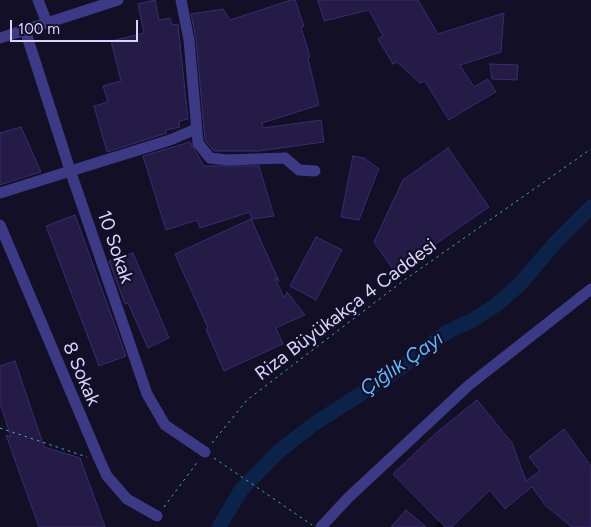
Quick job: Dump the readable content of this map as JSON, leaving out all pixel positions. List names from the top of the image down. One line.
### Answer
{"streets":{"street":["10 Sokak","8 Sokak"],"path":["Riza Büyükakça 4 Caddesi"]},"crossings":[["10 Sokak","Riza Büyükakça 4 Caddesi"],["Riza Büyükakça 4 Caddesi","8 Sokak"]],"water":["Çığlık Çayı"],"scale_bar":"100 m"}
